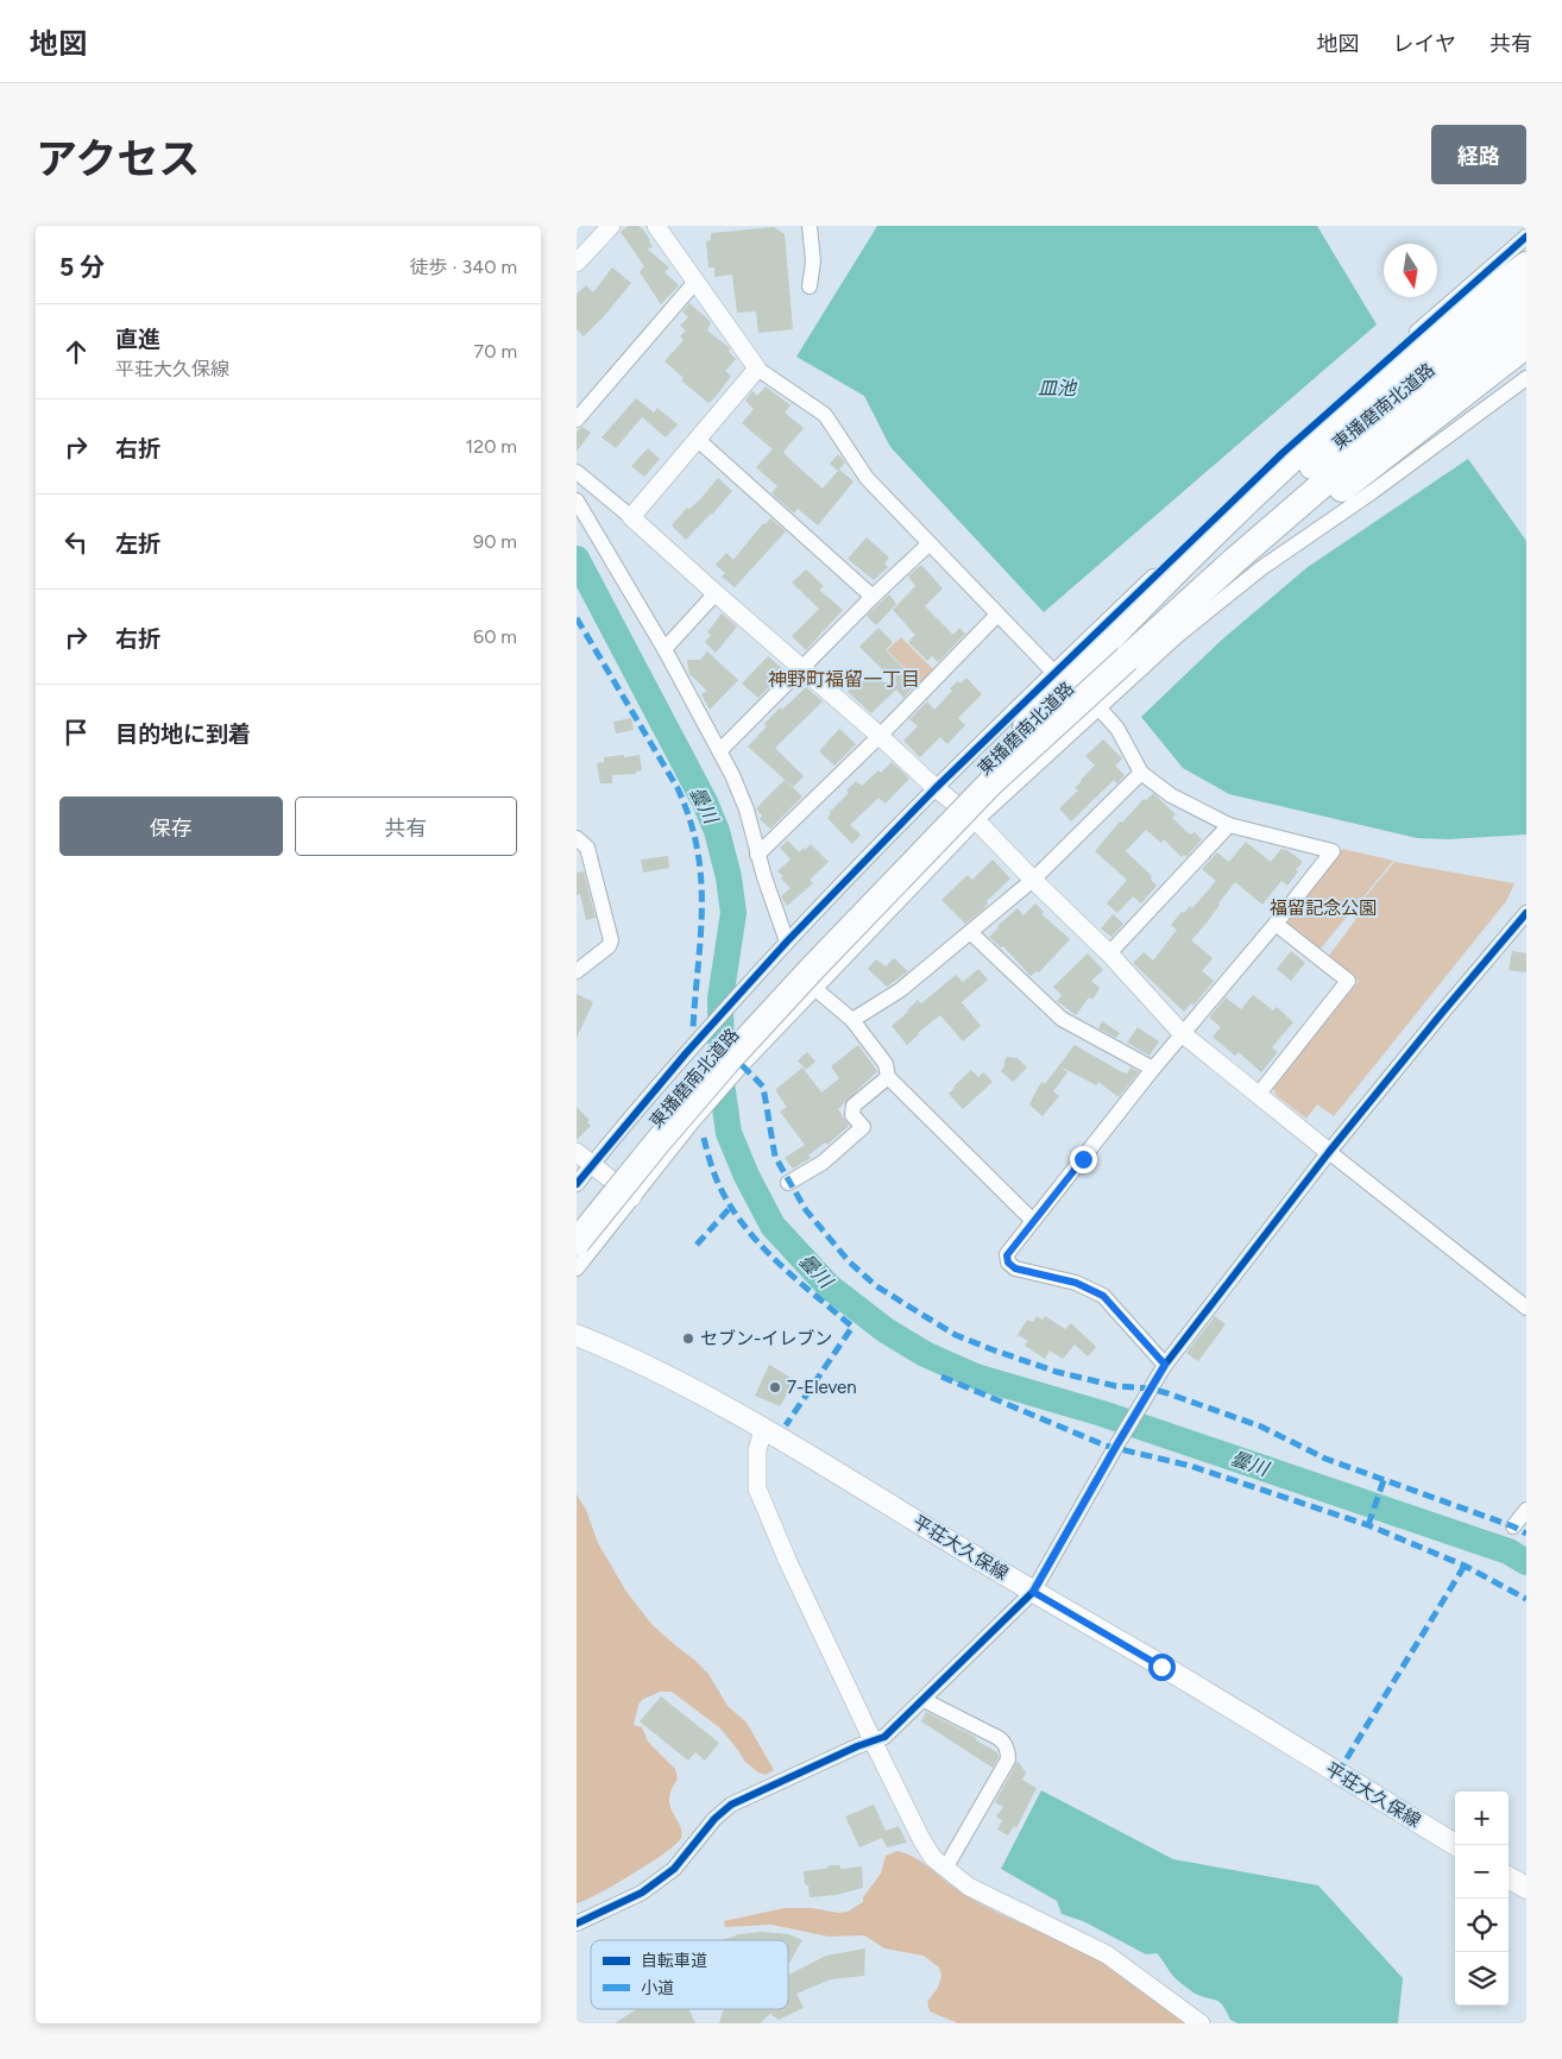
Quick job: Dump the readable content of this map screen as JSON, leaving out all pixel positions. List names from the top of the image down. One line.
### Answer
{"streets":{"highway":["東播磨南北道路"],"main road":["平荘大久保線"]},"districts":["神野町福留一丁目"],"water":["皿池","曇川"],"parks":["福留記念公園"],"places":["セブン-イレブン","7-Eleven"],"legend":["自転車道","小道"],"north":"bottom","page":{"header":"地図","nav":["地図","レイヤ","共有"],"title":"アクセス","buttons":["経路",["保存","共有"]],"heading":["5 分","徒歩 · 340 m"],"list":[["直進","平荘大久保線","70 m"],["右折","120 m"],["左折","90 m"],["右折","60 m"],"目的地に到着"],"map_buttons":["+","−"]}}
